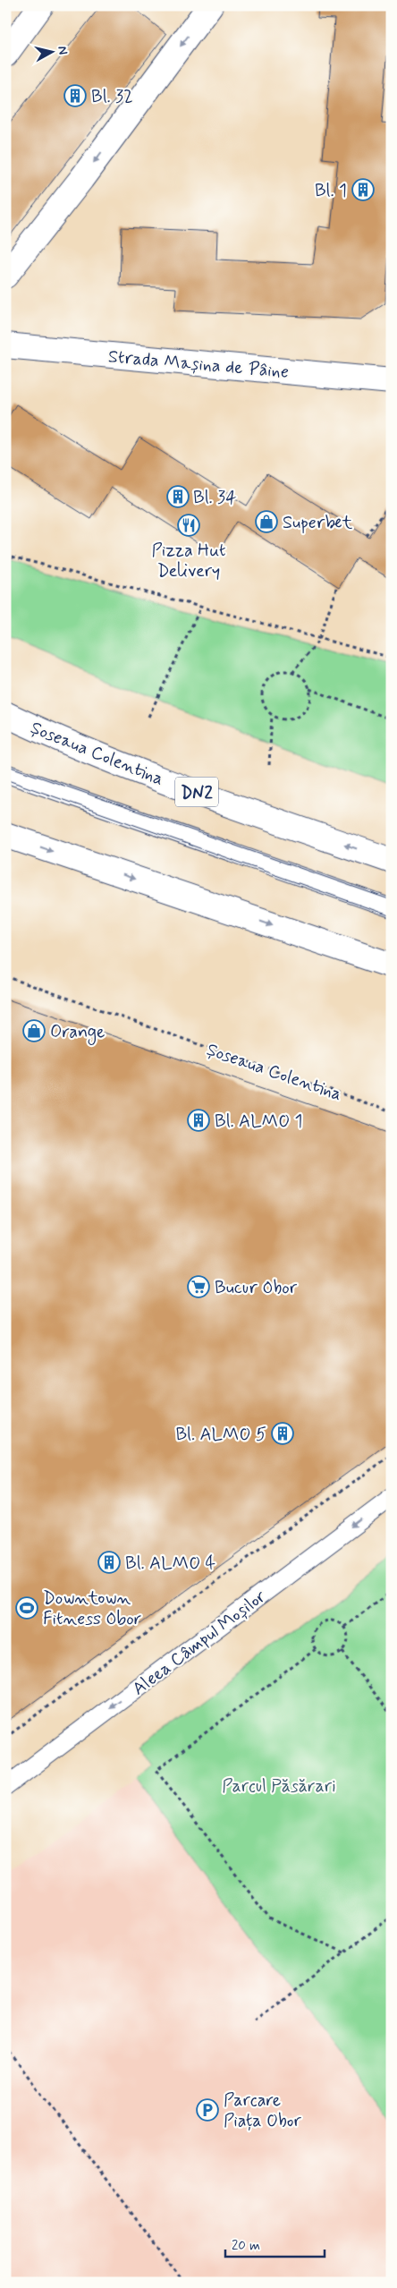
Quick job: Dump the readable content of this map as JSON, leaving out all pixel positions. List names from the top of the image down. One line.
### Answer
{"streets":{"main road":["Strada Mașina de Pâine","Șoseaua Colentina","DN2"],"lane":["Aleea Câmpul Moșilor"]},"parks":["Parcul Păsărari"],"places":{"building":["Bl. 32","Bl. 1","Bl. 34","Bl. ALMO 1","Bl. ALMO 5","Bl. ALMO 4"],"shop":["Superbet","Orange"],"restaurant":["Pizza Hut Delivery"],"supermarket":["Bucur Obor"],"sports":["Downtown Fitness Obor"],"parking":["Parcare Piața Obor"]},"scale_bar":"20 m","north":"right"}
